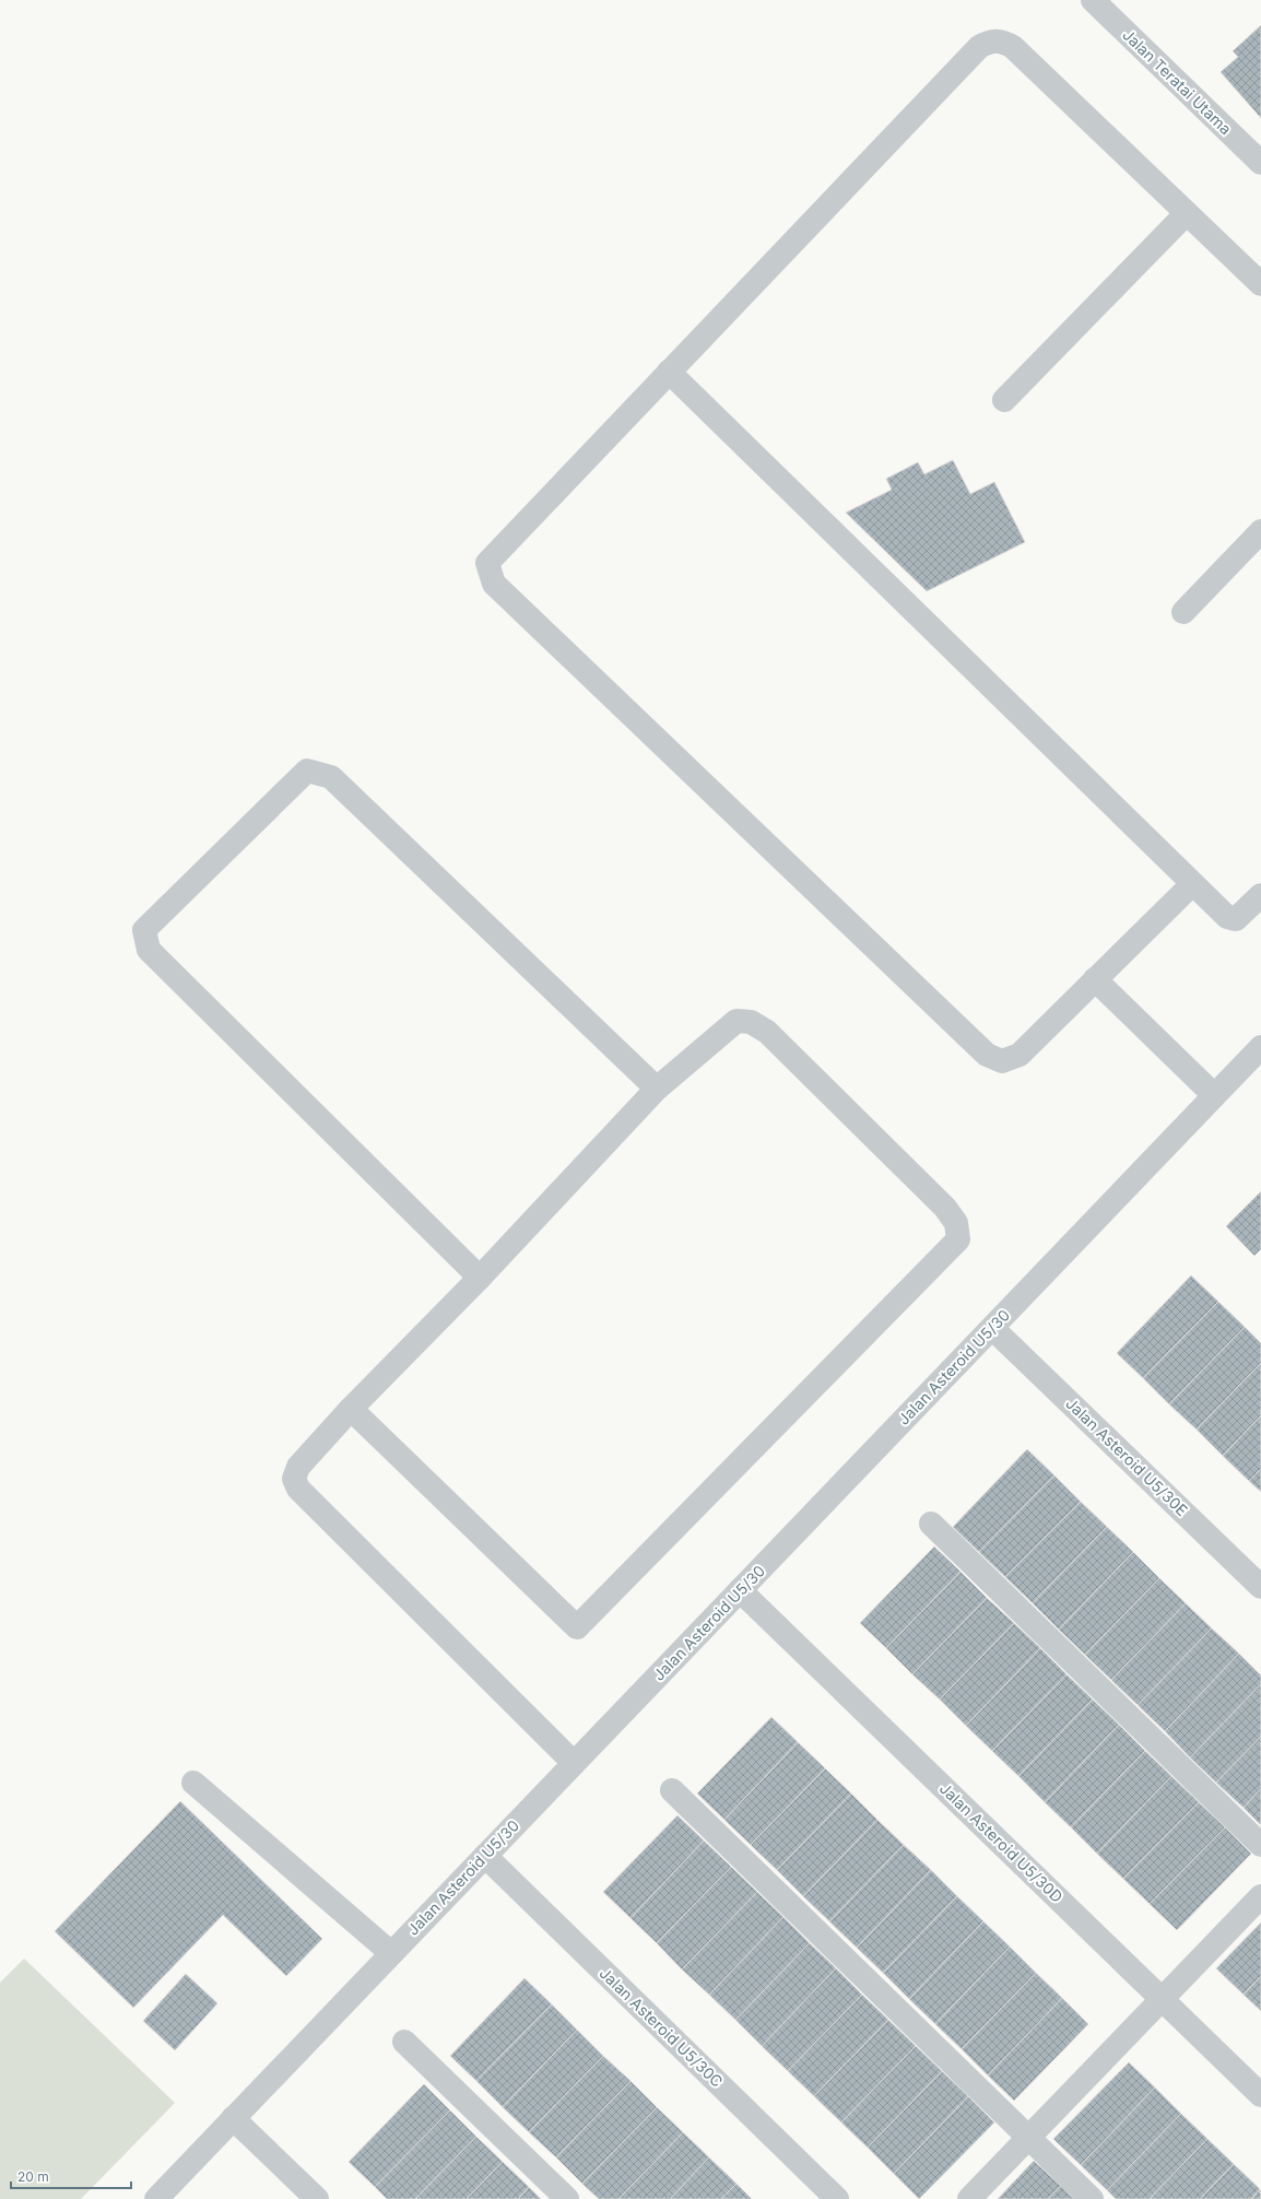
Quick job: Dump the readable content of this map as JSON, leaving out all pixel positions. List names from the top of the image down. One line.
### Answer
{"streets":{"street":["Jalan Teratai Utama","Jalan Asteroid U5/30","Jalan Asteroid U5/30E","Jalan Asteroid U5/30D","Jalan Asteroid U5/30C"]},"crossings":[["Jalan Asteroid U5/30","Jalan Asteroid U5/30E"],["Jalan Asteroid U5/30","Jalan Asteroid U5/30D"],["Jalan Asteroid U5/30","Jalan Asteroid U5/30C"]],"scale_bar":"20 m"}
